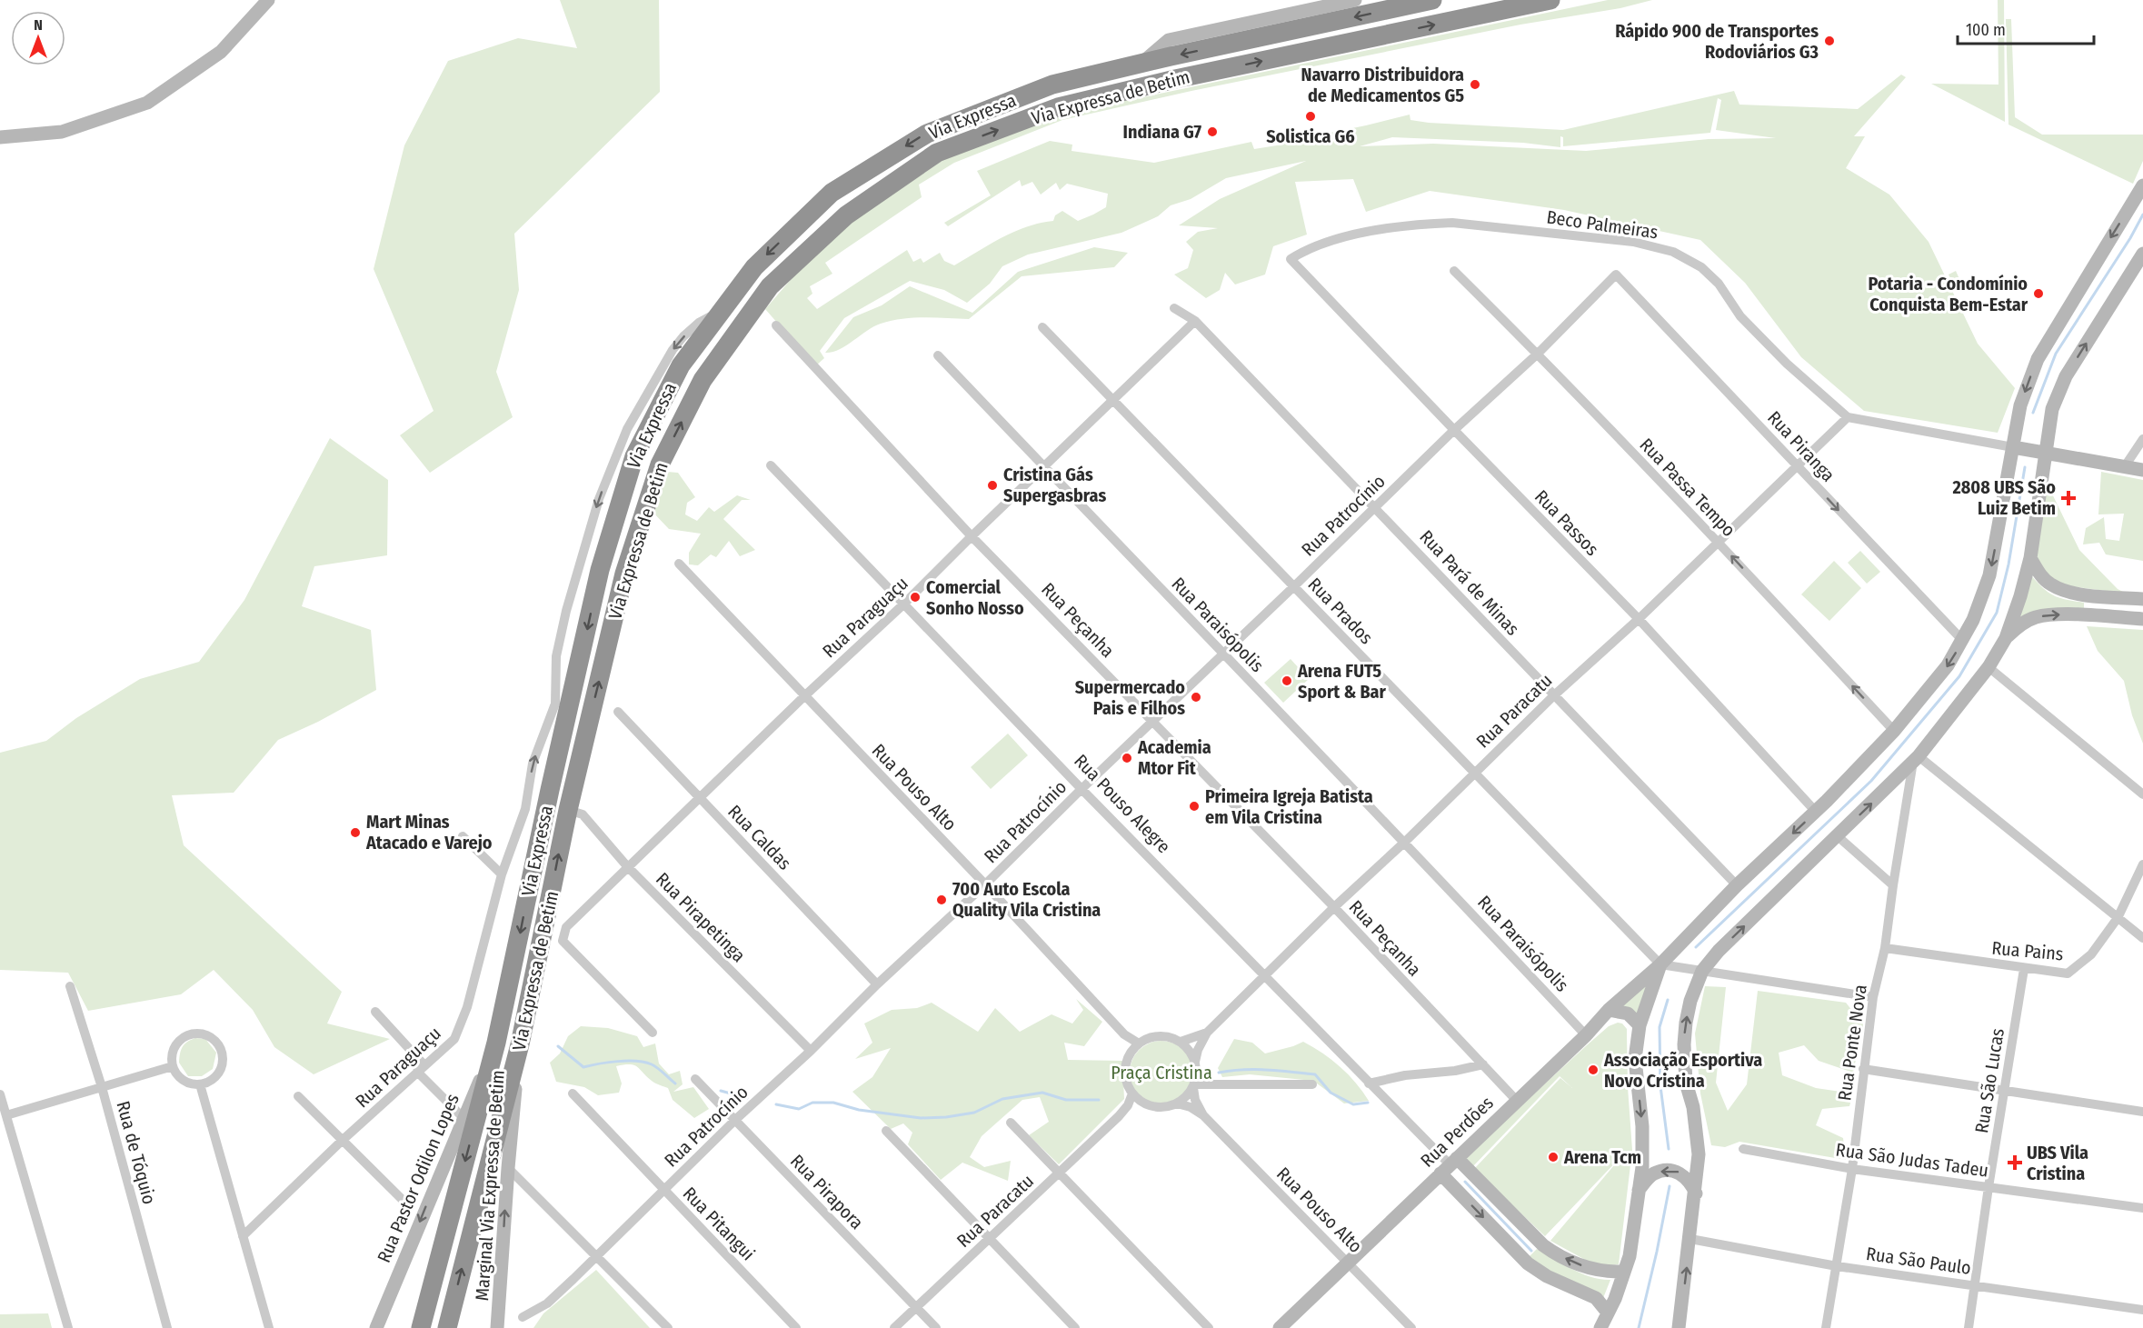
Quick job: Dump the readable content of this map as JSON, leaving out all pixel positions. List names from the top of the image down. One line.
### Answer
{"streets":{"highway":["Via Expressa de Betim","Via Expressa"],"main road":["Rua Pouso Alegre","Rua Perdões","Rua Pastor Odilon Lopes","Marginal Via Expressa de Betim"],"street":["Beco Palmeiras","Rua Piranga","Rua Passa Tempo","Rua Patrocínio","Rua Passos","Rua Pará de Minas","Rua Prados","Rua Paraguaçu","Rua Peçanha","Rua Paraisópolis","Rua Paracatu","Rua Pouso Alto","Rua Caldas","Rua Pirapetinga","Rua Pains","Rua Ponte Nova","Rua São Lucas","Rua de Tóquio","Rua São Judas Tadeu","Rua Pirapora","Rua Pitangui","Rua São Paulo"]},"crossings":[["Via Expressa de Betim","Rua Pirapetinga"],["Via Expressa de Betim","Marginal Via Expressa de Betim"],["Via Expressa","Rua Paraguaçu"],["Via Expressa","Rua Pastor Odilon Lopes"],["Beco Palmeiras","Rua Passos"],["Beco Palmeiras","Rua Paracatu"],["Rua Piranga","Rua Patrocínio"],["Rua Piranga","Rua Paracatu"],["Rua Piranga","Rua Perdões"],["Rua Passa Tempo","Rua Patrocínio"],["Rua Passa Tempo","Rua Paracatu"],["Rua Passa Tempo","Rua Perdões"],["Rua Patrocínio","Rua Passos"],["Rua Patrocínio","Rua Pará de Minas"],["Rua Patrocínio","Rua Prados"],["Rua Patrocínio","Rua Peçanha"],["Rua Patrocínio","Rua Paraisópolis"],["Rua Patrocínio","Rua Pouso Alto"],["Rua Patrocínio","Rua Pouso Alegre"],["Rua Patrocínio","Rua Caldas"],["Rua Patrocínio","Rua Pirapetinga"],["Rua Patrocínio","Rua Pirapora"],["Rua Patrocínio","Rua Pitangui"],["Rua Passos","Rua Paracatu"],["Rua Passos","Rua Perdões"],["Rua Pará de Minas","Rua Paraguaçu"],["Rua Pará de Minas","Rua Paracatu"],["Rua Pará de Minas","Rua Perdões"],["Rua Prados","Rua Paraguaçu"],["Rua Prados","Rua Paracatu"],["Rua Prados","Rua Perdões"],["Rua Paraguaçu","Rua Peçanha"],["Rua Paraguaçu","Rua Paraisópolis"],["Rua Paraguaçu","Rua Pouso Alto"],["Rua Paraguaçu","Rua Pouso Alegre"],["Rua Paraguaçu","Rua Caldas"],["Rua Paraguaçu","Rua Pirapetinga"],["Rua Peçanha","Rua Paracatu"],["Rua Peçanha","Rua Perdões"],["Rua Paraisópolis","Rua Paracatu"],["Rua Paraisópolis","Rua Perdões"],["Rua Paracatu","Rua Pouso Alto"],["Rua Paracatu","Rua Pouso Alegre"],["Rua Paracatu","Rua Pirapora"],["Rua Pouso Alto","Rua Perdões"],["Rua Pouso Alegre","Rua Perdões"],["Rua Pains","Rua Ponte Nova"],["Rua Pains","Rua São Lucas"],["Rua Ponte Nova","Rua São Judas Tadeu"],["Rua Ponte Nova","Rua São Paulo"],["Rua São Lucas","Rua São Judas Tadeu"],["Rua São Lucas","Rua São Paulo"]],"one_way":["Via Expressa de Betim","Via Expressa","Rua Piranga","Rua Passa Tempo","Rua Pastor Odilon Lopes","Marginal Via Expressa de Betim"],"parks":["Praça Cristina"],"places":{"other":["Rápido 900 de Transportes Rodoviários G3","Navarro Distribuidora de Medicamentos G5","Solistica G6","Indiana G7","Potaria - Condomínio Conquista Bem-Estar","Cristina Gás Supergasbras","Comercial Sonho Nosso","Arena FUT5 Sport & Bar","Supermercado Pais e Filhos","Academia Mtor Fit","Primeira Igreja Batista em Vila Cristina","Mart Minas Atacado e Varejo","700 Auto Escola Quality Vila Cristina","Associação Esportiva Novo Cristina","Arena Tcm"],"health":["2808 UBS São Luiz Betim","UBS Vila Cristina"]},"scale_bar":"100 m","north":"top"}
